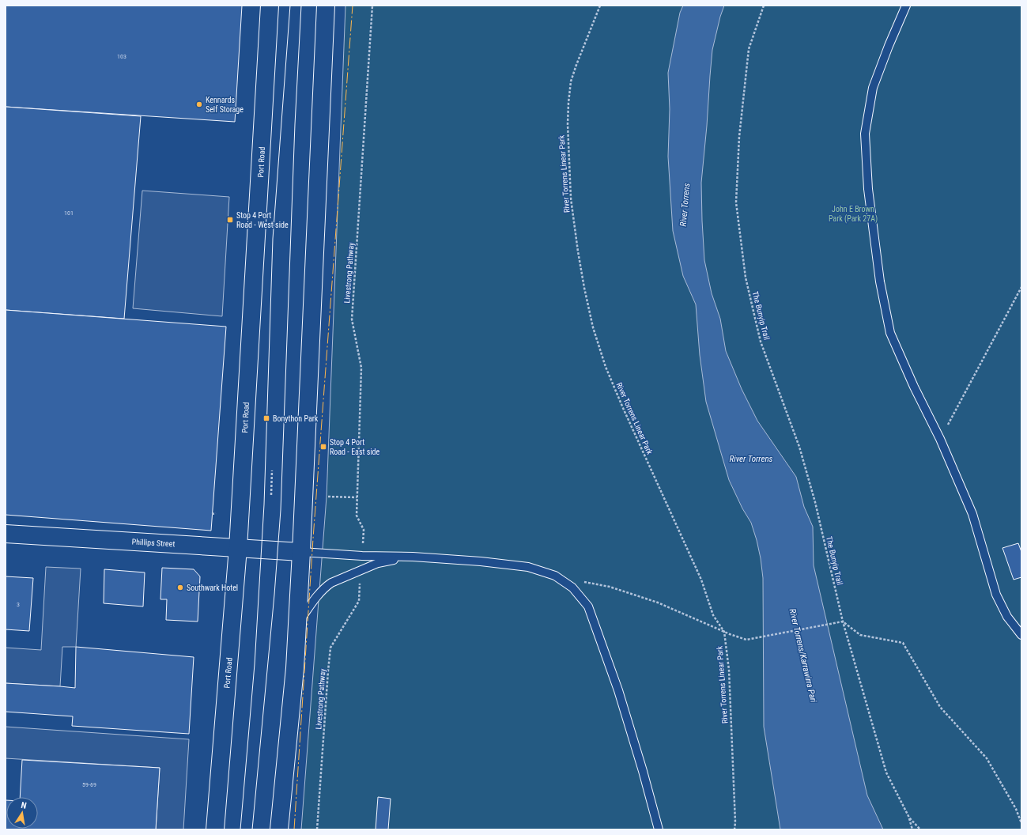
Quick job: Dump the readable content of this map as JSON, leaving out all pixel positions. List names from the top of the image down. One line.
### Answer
{"streets":{"main road":["Port Road","Phillips Street"],"path":["River Torrens Linear Park","Livestrong Pathway","The Bunyip Trail"]},"crossings":[["Port Road","Phillips Street"]],"water":["River Torrens","River Torrens/Karrawirra Pari"],"parks":["John E Brown Park (Park 27A)"],"places":{"other":["Kennards Self Storage","Southwark Hotel"],"transit":["Stop 4 Port Road - West side","Bonython Park","Stop 4 Port Road - East side"]},"house_numbers":["103","101","3","59-69"],"north":"top"}
